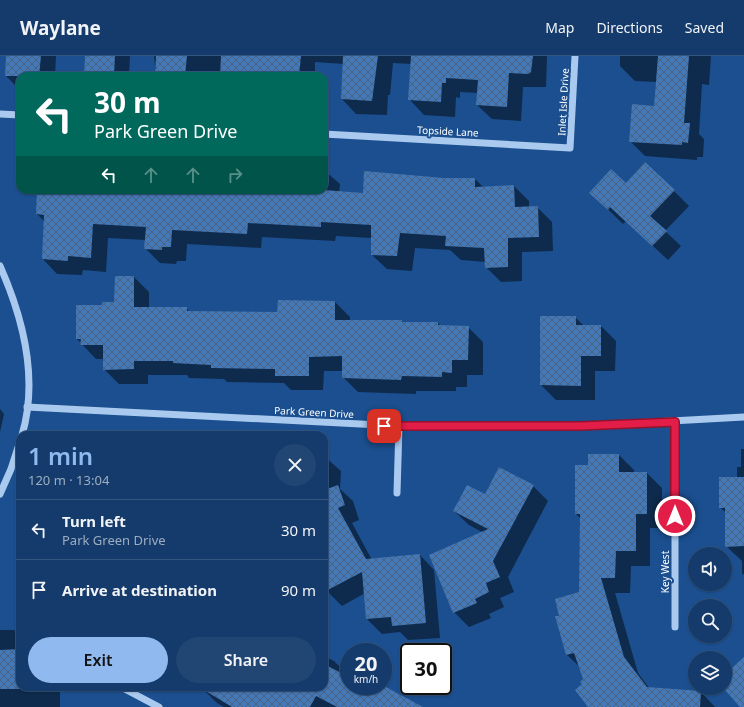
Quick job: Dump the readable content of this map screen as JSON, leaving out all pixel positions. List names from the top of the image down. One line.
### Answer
{"streets":{"street":["Inlet Isle Drive","Topside Lane","Park Green Drive","Key West"]},"crossings":[["Inlet Isle Drive","Topside Lane"],["Park Green Drive","Key West"]],"page":{"header":"Waylane","nav":["Map","Directions","Saved"],"turn":["30 m","Park Green Drive"],"heading":["1 min","120 m · 13:04"],"list":[{"name":"Turn left","note":"Park Green Drive","value":"30 m"},{"name":"Arrive at destination","value":"90 m"}],"buttons":["Exit","Share"],"speed":"20 km/h","limit":"30"}}
